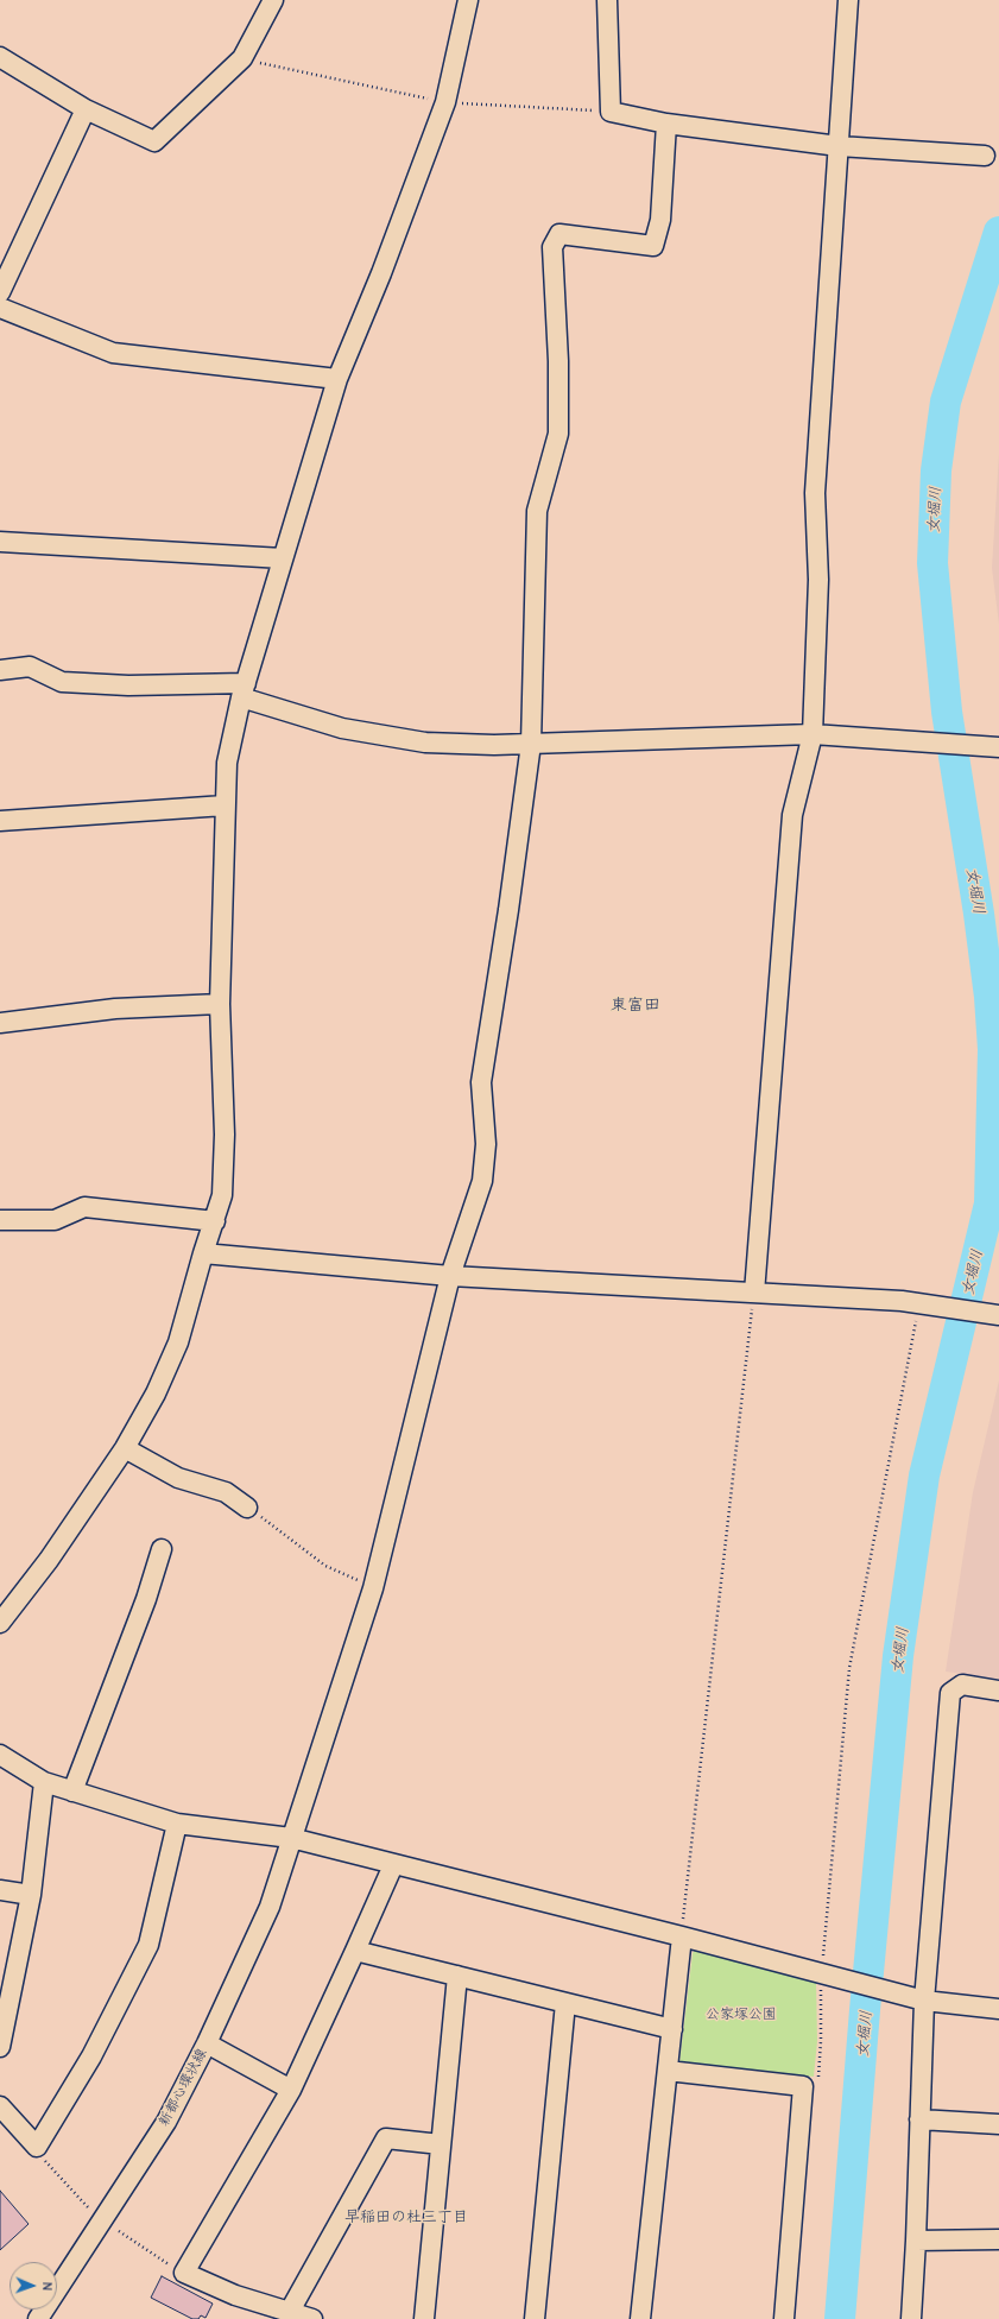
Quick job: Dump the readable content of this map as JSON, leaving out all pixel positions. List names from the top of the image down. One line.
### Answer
{"streets":{"street":["新都心環状線"]},"districts":["東富田","早稲田の杜三丁目"],"water":["女堀川"],"parks":["公家塚公園"],"north":"right"}
